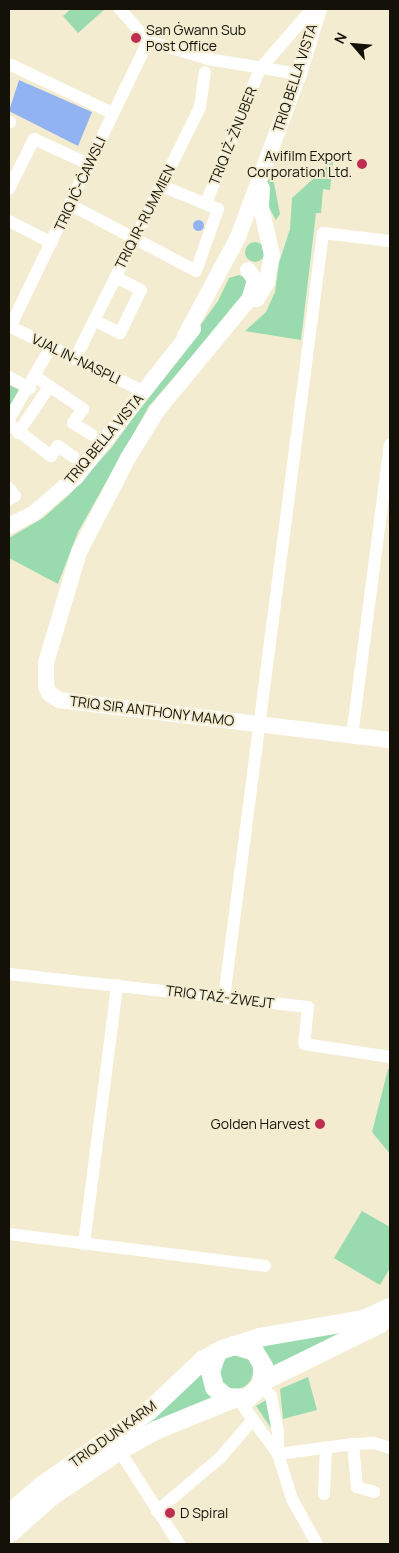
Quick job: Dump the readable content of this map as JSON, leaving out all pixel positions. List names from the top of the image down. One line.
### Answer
{"streets":{"highway":["TRIQ DUN KARM"],"main road":["TRIQ BELLA VISTA","TRIQ SIR ANTHONY MAMO"],"street":["TRIQ IŻ-ŻNUBER","TRIQ IĊ-ĊAWSLI","TRIQ IR-RUMMIEN","VJAL IN-NASPLI","TRIQ TAŻ-ŻWEJT"]},"crossings":[["TRIQ BELLA VISTA","TRIQ IŻ-ŻNUBER"],["TRIQ BELLA VISTA","VJAL IN-NASPLI"],["TRIQ BELLA VISTA","TRIQ SIR ANTHONY MAMO"],["TRIQ IŻ-ŻNUBER","TRIQ IR-RUMMIEN"],["TRIQ IĊ-ĊAWSLI","VJAL IN-NASPLI"],["TRIQ IR-RUMMIEN","VJAL IN-NASPLI"]],"places":["San Ġwann Sub Post Office","Avifilm Export Corporation Ltd.","Golden Harvest","D Spiral"],"north":"top left"}
